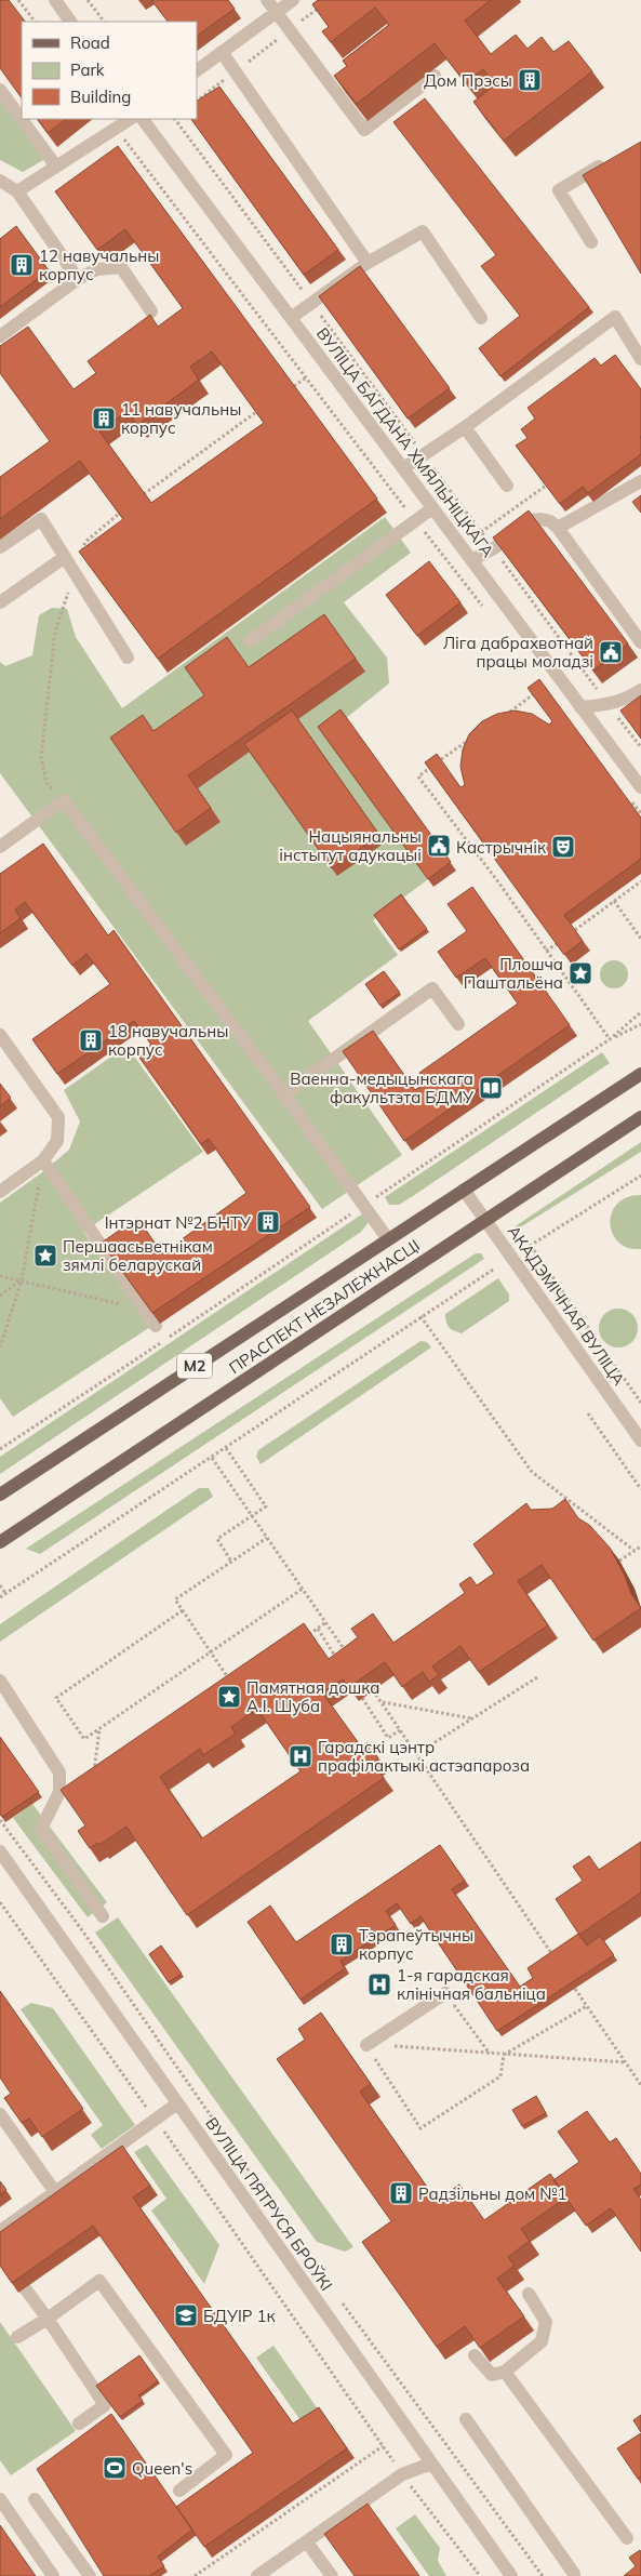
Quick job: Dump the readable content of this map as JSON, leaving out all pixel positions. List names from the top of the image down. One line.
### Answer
{"streets":{"main road":["ПРАСПЕКТ НЕЗАЛЕЖНАСЦІ","М2"],"street":["ВУЛІЦА БАГДАНА ХМЯЛЬНІЦКАГА","АКАДЭМІЧНАЯ ВУЛІЦА","ВУЛІЦА ПЯТРУСЯ БРОЎКІ"]},"crossings":[["АКАДЭМІЧНАЯ ВУЛІЦА","ПРАСПЕКТ НЕЗАЛЕЖНАСЦІ"]],"places":{"building":["Дом Прэсы","12 навучальны корпус","11 навучальны корпус","18 навучальны корпус","Інтэрнат №2 БНТУ","Тэрапеўтычны корпус","Радзільны дом №1"],"public building":["Ліга дабрахвотнай працы моладзі","Нацыянальны інстытут адукацыі"],"theatre":["Кастрычнік"],"place":["Плошча Паштальёна","Першаасьветнікам зямлі беларускай","Памятная дошка А.І. Шуба"],"library":["Ваенна-медыцынскага факультэта БДМУ"],"hospital":["Гарадскі цэнтр прафілактыкі астэапароза","1-я гарадская клінічная бальніца"],"school or university":["БДУІР 1к"],"sports":["Queen's"]},"legend":["Road","Park","Building"]}
